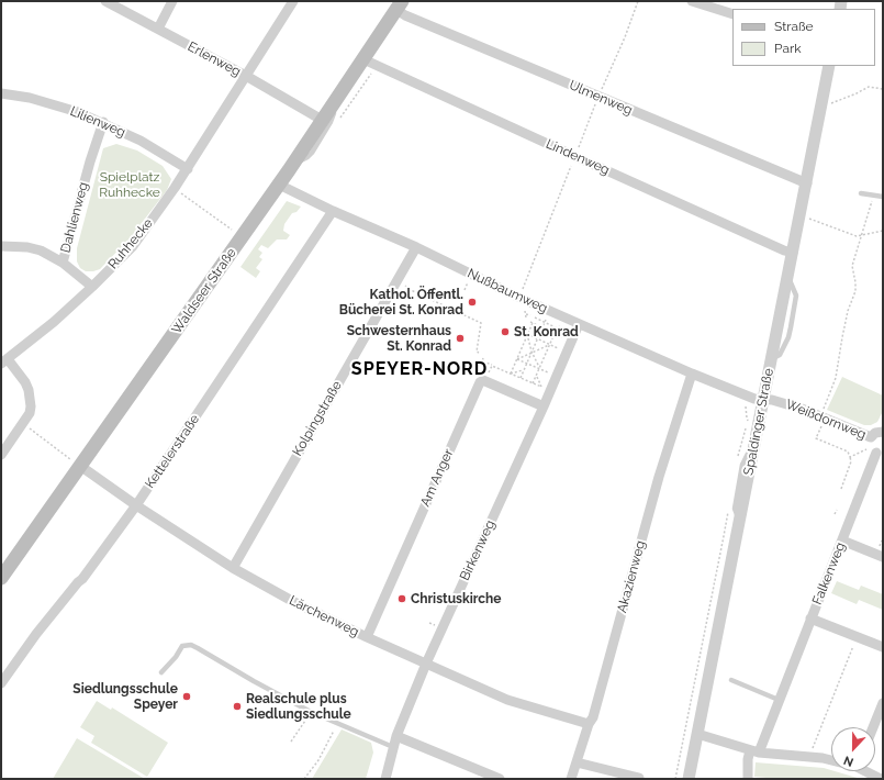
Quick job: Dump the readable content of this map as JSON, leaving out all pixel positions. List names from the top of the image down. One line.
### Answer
{"streets":{"main road":["Waldseer Straße"],"street":["Erlenweg","Ulmenweg","Lilienweg","Lindenweg","Dahlienweg","Ruhhecke","Nußbaumweg","Kolpingstraße","Weißdornweg","Spaldinger Straße","Kettelerstraße","Am Anger","Birkenweg","Falkenweg","Akazienweg","Lärchenweg"]},"crossings":[["Erlenweg","Ruhhecke"],["Erlenweg","Waldseer Straße"],["Ulmenweg","Waldseer Straße"],["Ulmenweg","Spaldinger Straße"],["Lilienweg","Dahlienweg"],["Lilienweg","Ruhhecke"],["Lindenweg","Waldseer Straße"],["Lindenweg","Spaldinger Straße"],["Waldseer Straße","Nußbaumweg"],["Waldseer Straße","Lärchenweg"],["Nußbaumweg","Kolpingstraße"],["Nußbaumweg","Weißdornweg"],["Nußbaumweg","Spaldinger Straße"],["Nußbaumweg","Kettelerstraße"],["Nußbaumweg","Birkenweg"],["Nußbaumweg","Akazienweg"],["Kolpingstraße","Lärchenweg"],["Weißdornweg","Spaldinger Straße"],["Weißdornweg","Falkenweg"],["Kettelerstraße","Lärchenweg"],["Am Anger","Lärchenweg"],["Birkenweg","Lärchenweg"],["Akazienweg","Lärchenweg"]],"districts":["SPEYER-NORD"],"parks":["Spielplatz Ruhhecke"],"places":["Kathol. Öffentl. Bücherei St. Konrad","St. Konrad","Schwesternhaus St. Konrad","Christuskirche","Siedlungsschule Speyer","Realschule plus Siedlungsschule"],"legend":["Straße","Park"],"north":"bottom"}
